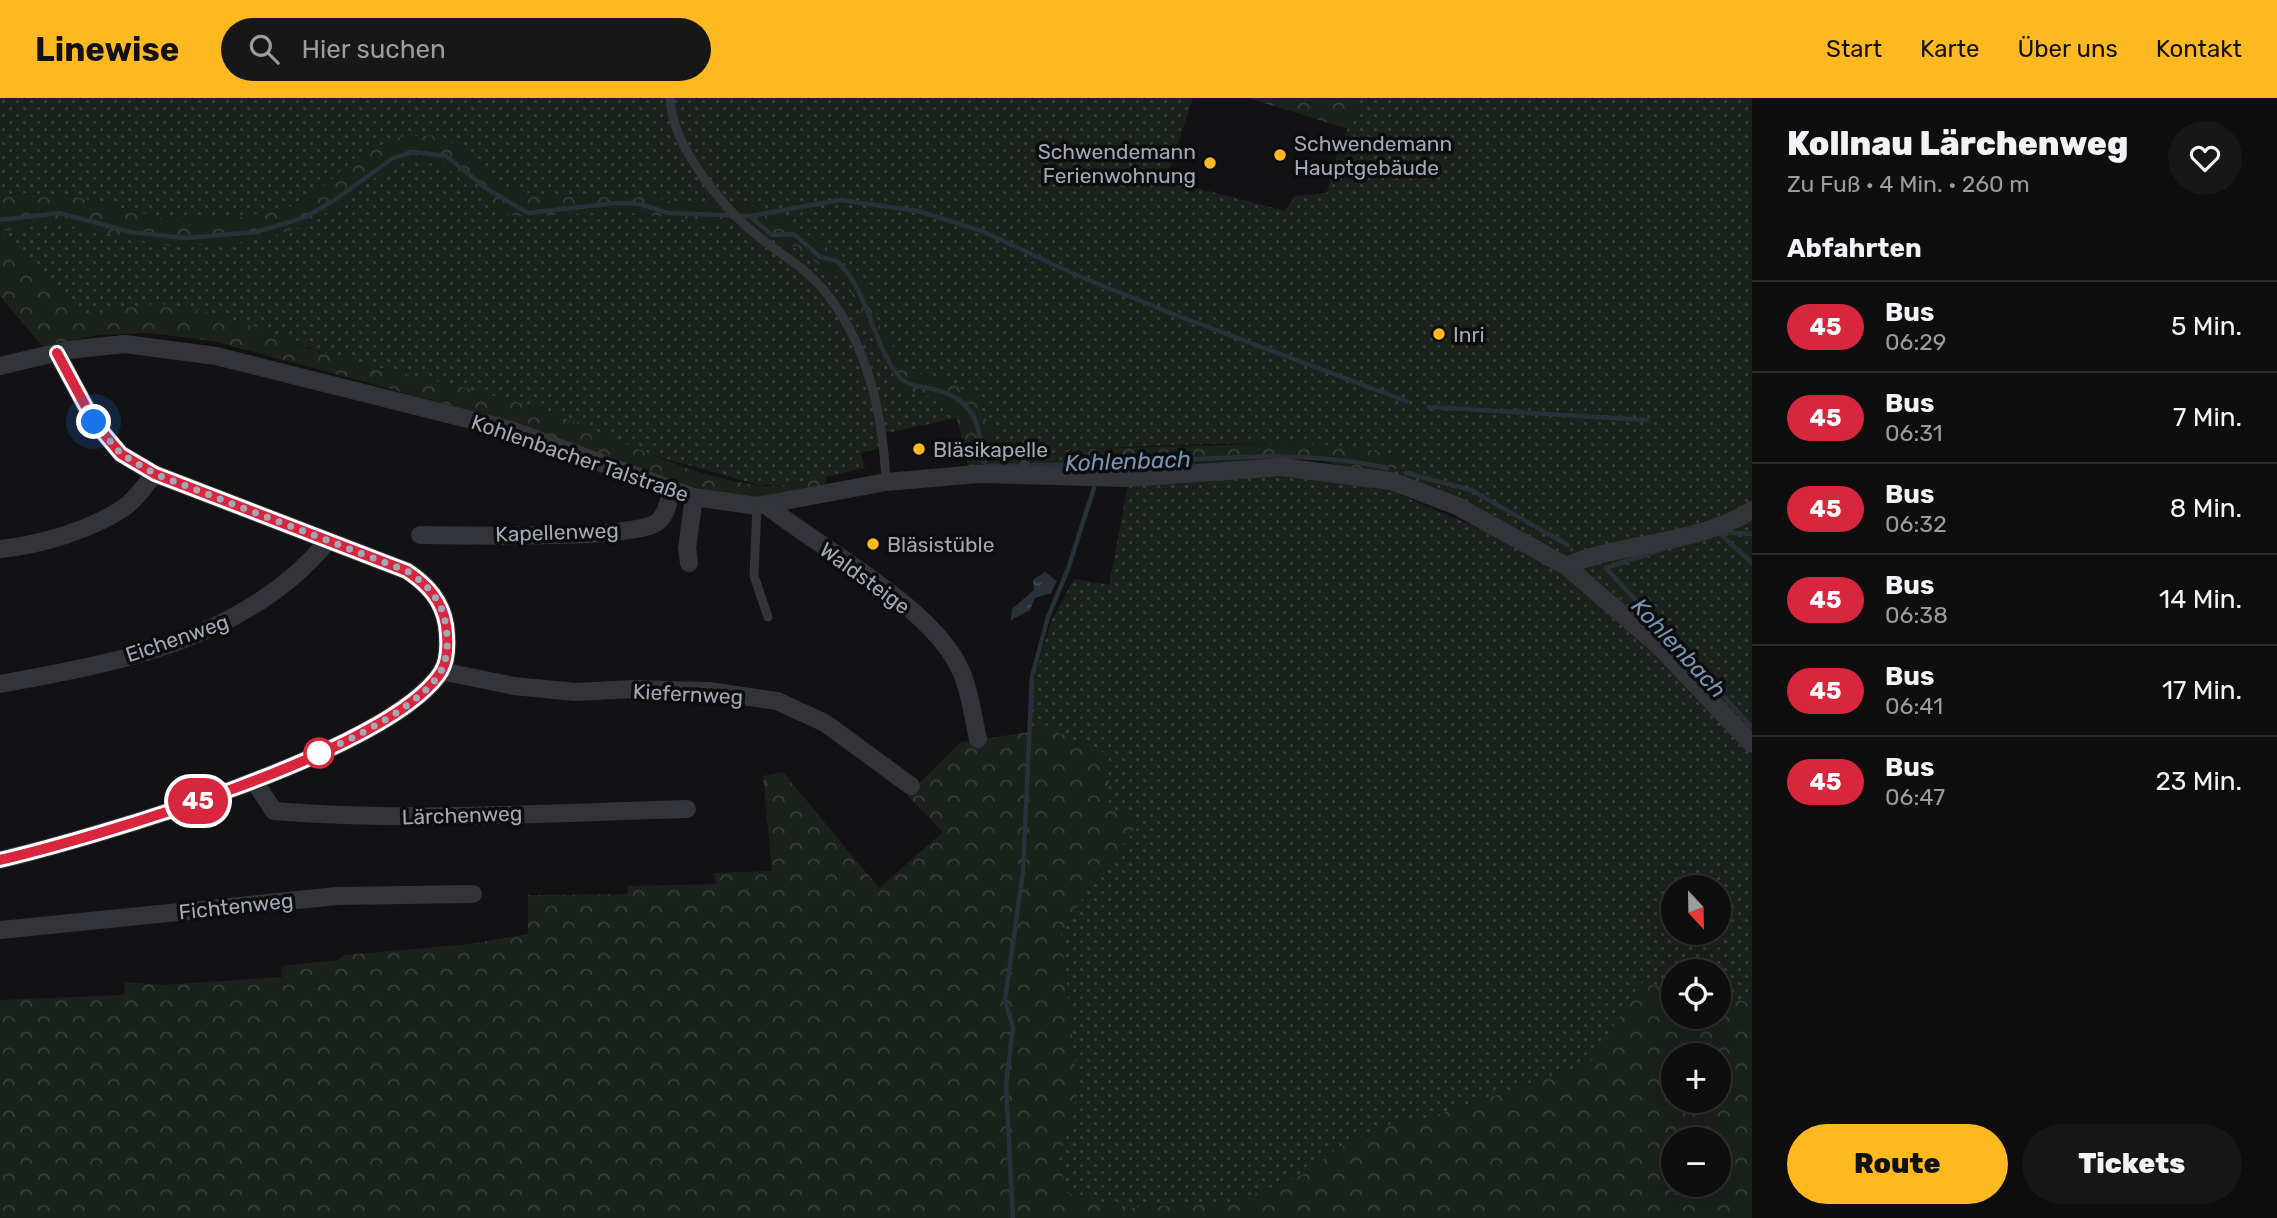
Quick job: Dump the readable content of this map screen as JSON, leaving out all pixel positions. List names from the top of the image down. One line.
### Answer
{"streets":{"street":["Kohlenbacher Talstraße","Kapellenweg","Waldsteige","Eichenweg","Kiefernweg","Lärchenweg","Fichtenweg"]},"crossings":[["Kohlenbacher Talstraße","Kapellenweg"],["Kohlenbacher Talstraße","Waldsteige"]],"water":["Kohlenbach"],"places":["Schwendemann Hauptgebäude","Schwendemann Ferienwohnung","Inri","Bläsikapelle","Bläsistüble"],"lines":["bus line 45"],"north":"bottom","page":{"header":"Linewise","search":"Hier suchen","nav":["Start","Karte","Über uns","Kontakt"],"on_map":"45","heading":[["Kollnau Lärchenweg","Zu Fuß · 4 Min. · 260 m"],"Abfahrten"],"list":[{"mark":"45","name":"Bus","note":"06:29","value":"5 Min."},{"mark":"45","name":"Bus","note":"06:31","value":"7 Min."},{"mark":"45","name":"Bus","note":"06:32","value":"8 Min."},{"mark":"45","name":"Bus","note":"06:38","value":"14 Min."},{"mark":"45","name":"Bus","note":"06:41","value":"17 Min."},{"mark":"45","name":"Bus","note":"06:47","value":"23 Min."}],"map_buttons":["+","−"],"buttons":["Route","Tickets"]}}
